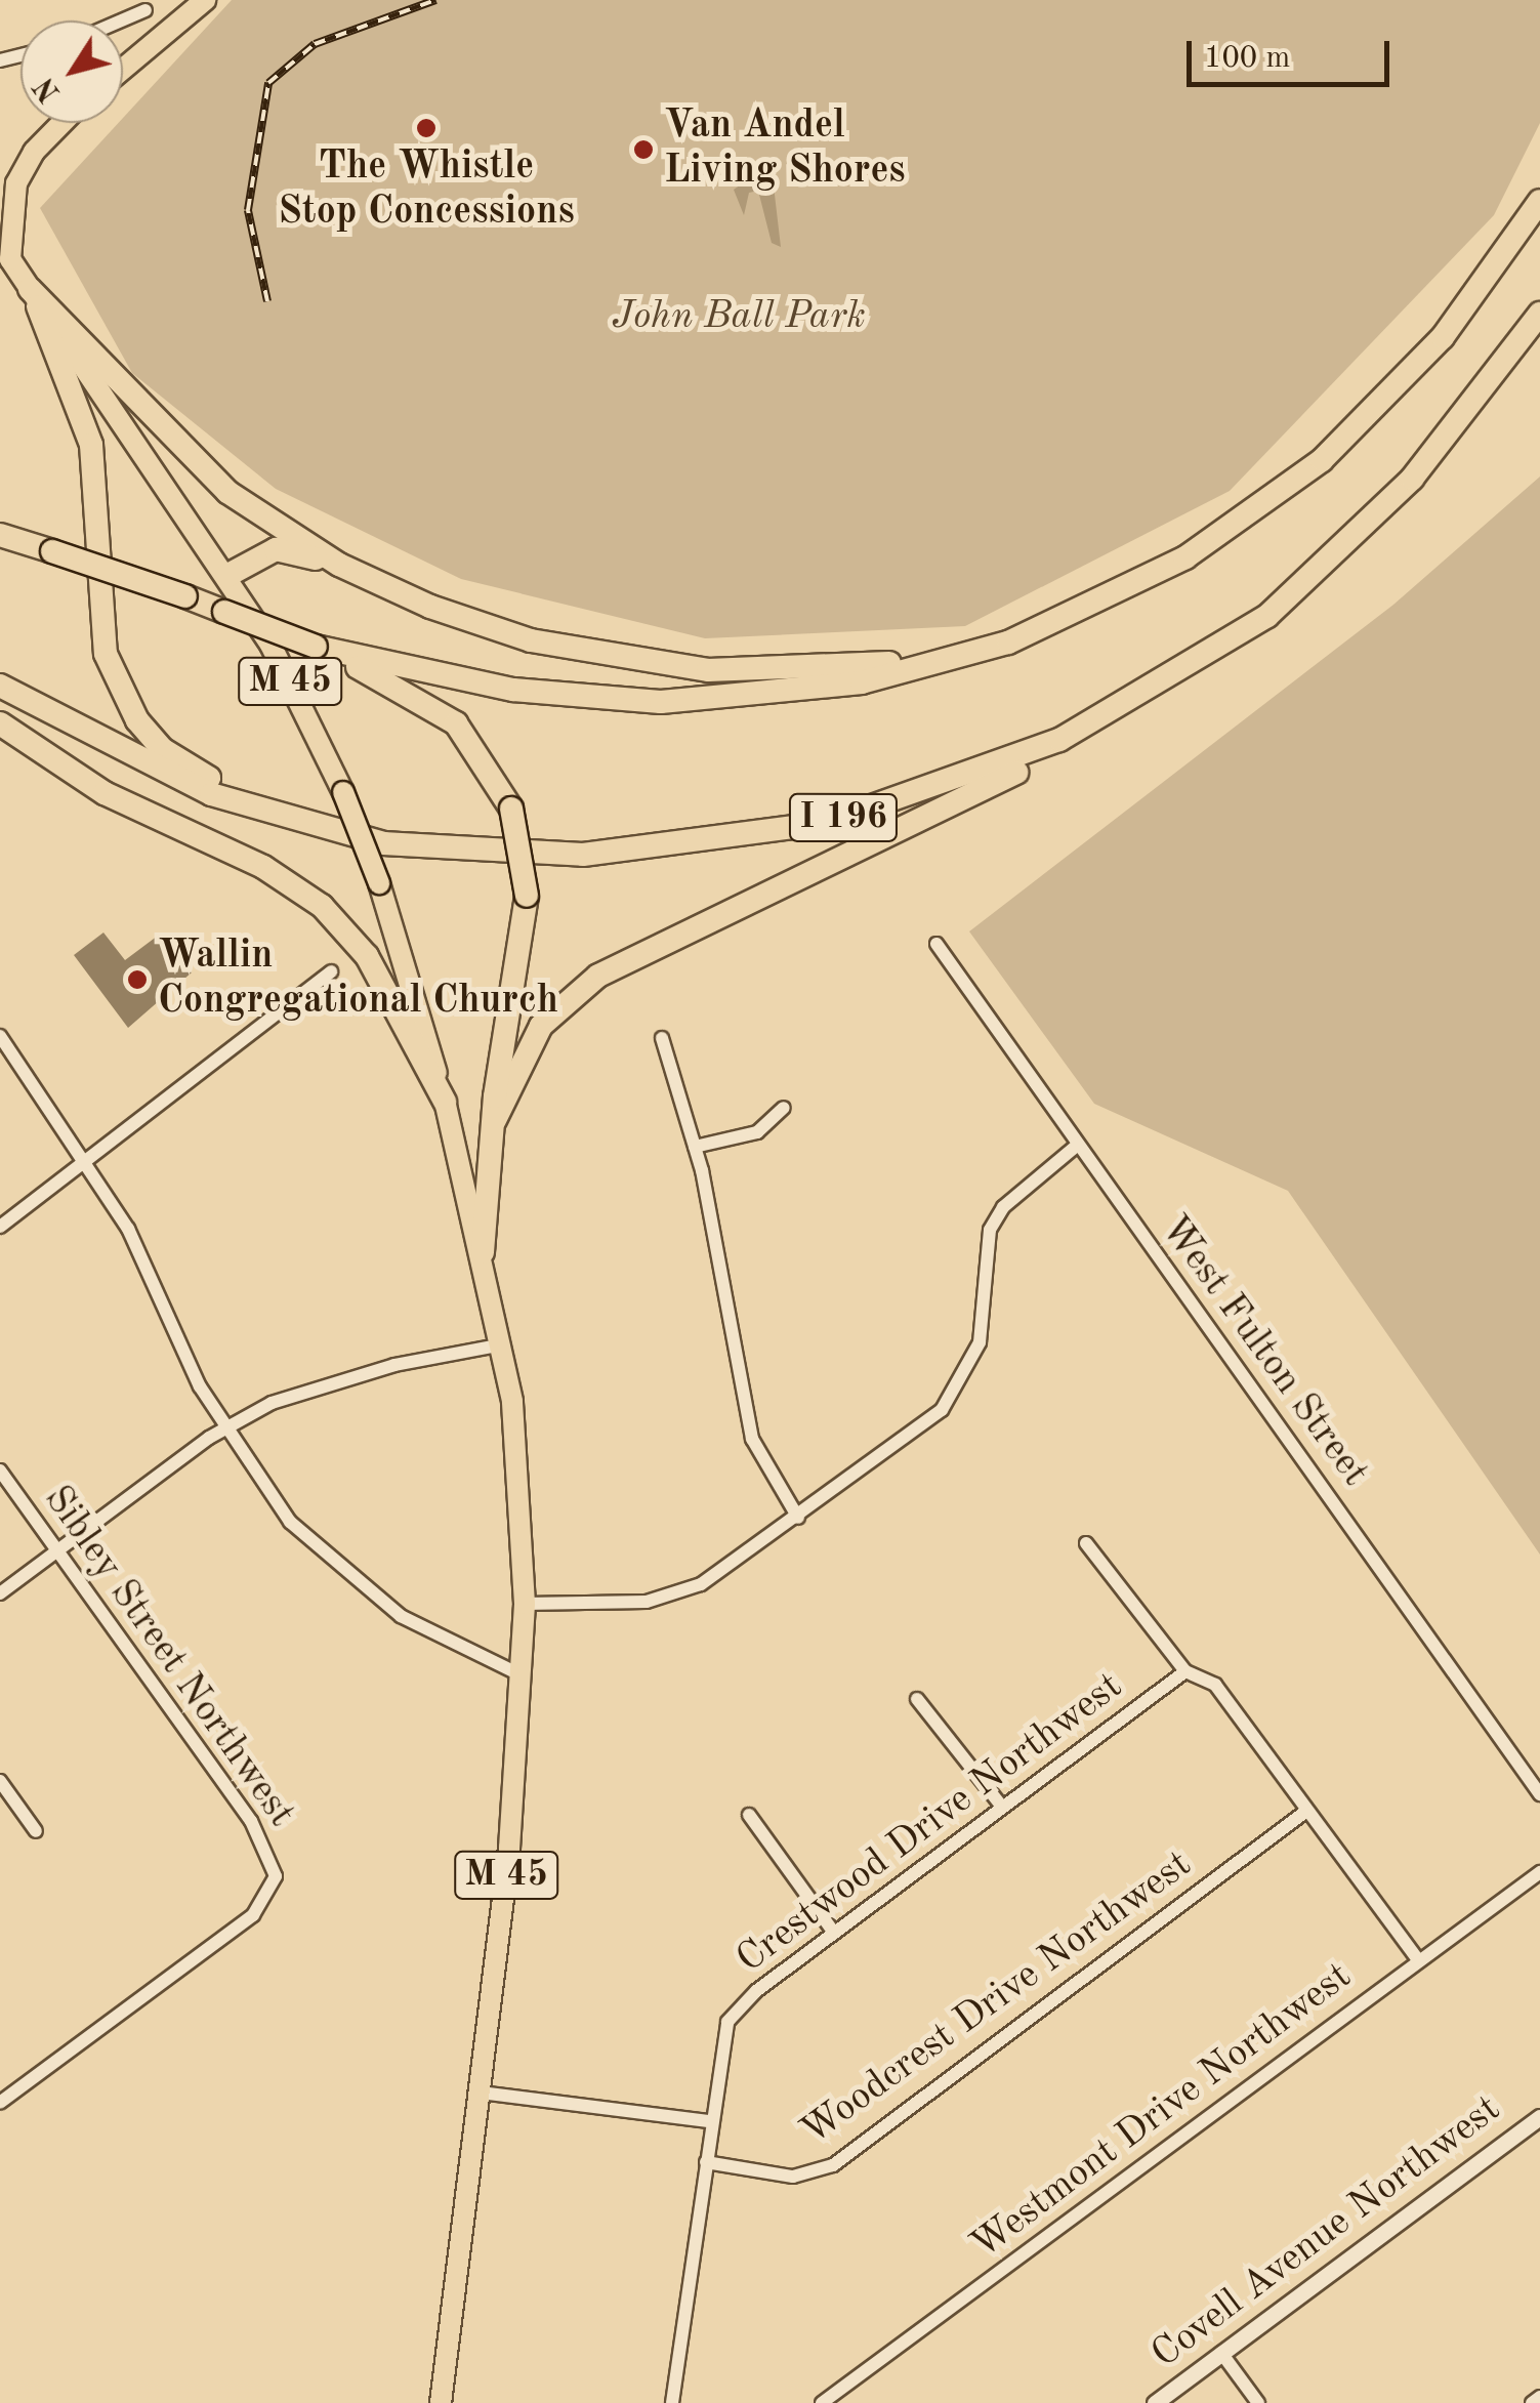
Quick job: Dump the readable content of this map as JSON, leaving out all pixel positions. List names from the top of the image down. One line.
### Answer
{"streets":{"highway":["I 196"],"main road":["M 45"],"street":["West Fulton Street","Sibley Street Northwest","Crestwood Drive Northwest","Woodcrest Drive Northwest","Westmont Drive Northwest","Covell Avenue Northwest"]},"parks":["John Ball Park"],"places":["The Whistle Stop Concessions","Van Andel Living Shores","Wallin Congregational Church"],"scale_bar":"100 m","north":"bottom left"}
